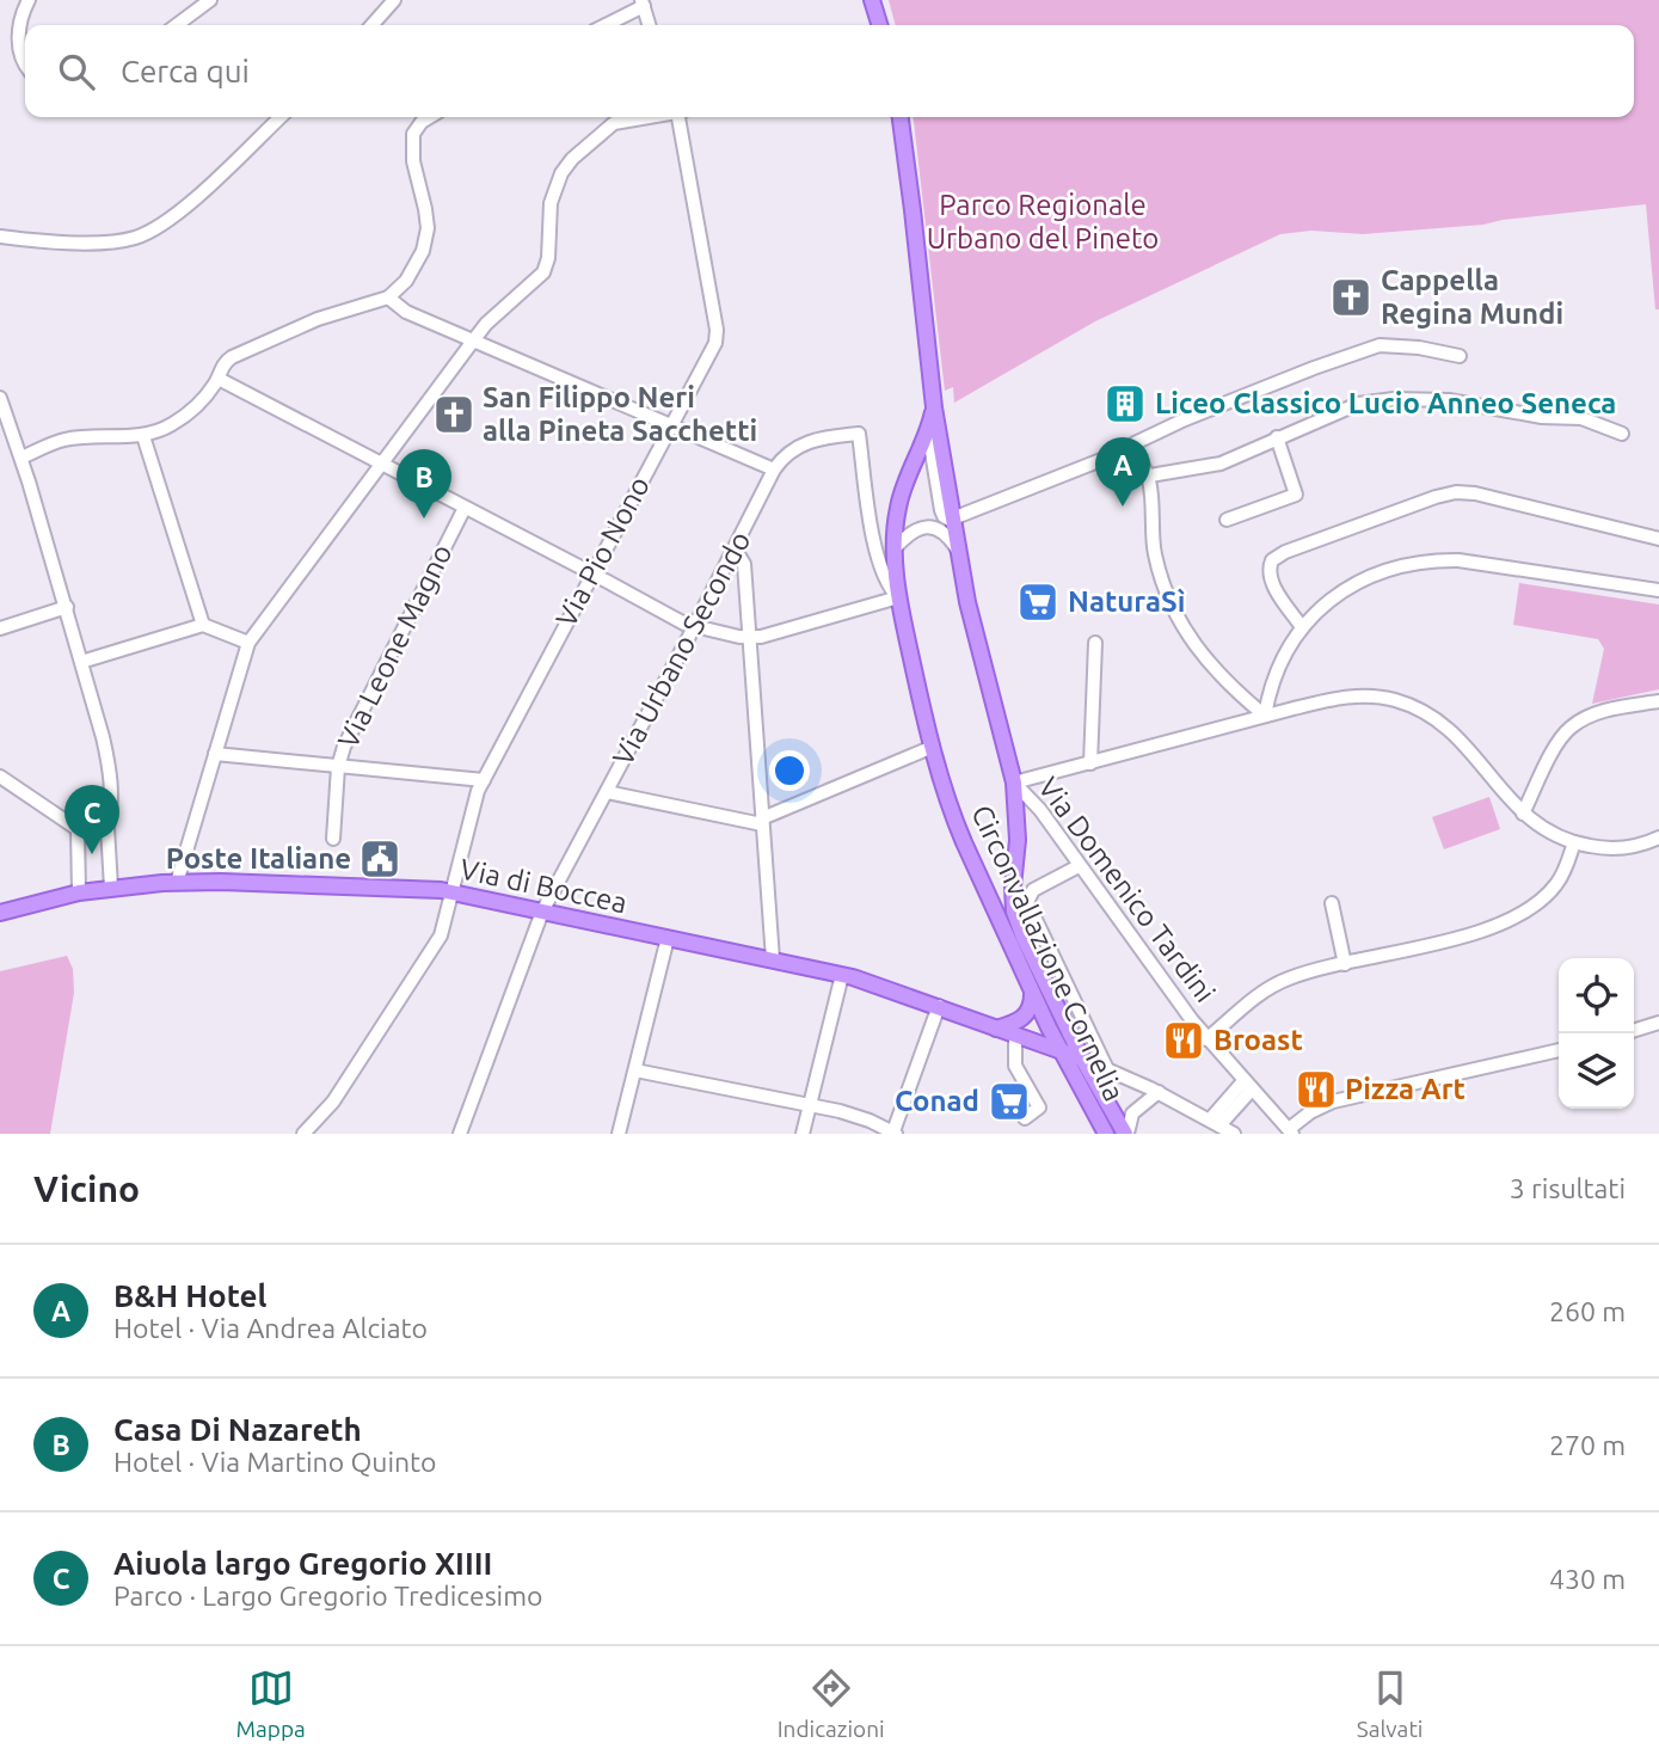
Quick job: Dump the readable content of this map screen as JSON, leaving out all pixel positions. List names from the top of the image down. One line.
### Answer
{"streets":{"main road":["Via di Boccea","Via Domenico Tardini","Circonvallazione Cornelia"],"street":["Via Pio Nono","Via Leone Magno","Via Urbano Secondo"]},"crossings":[["Via Pio Nono","Via di Boccea"],["Via Urbano Secondo","Via di Boccea"],["Via Urbano Secondo","Circonvallazione Cornelia"],["Via di Boccea","Circonvallazione Cornelia"],["Via Domenico Tardini","Circonvallazione Cornelia"]],"parks":["Parco Regionale Urbano del Pineto"],"places":{"church":["Cappella Regina Mundi","San Filippo Neri alla Pineta Sacchetti"],"building":["Liceo Classico Lucio Anneo Seneca"],"supermarket":["NaturaSì","Conad"],"public building":["Poste Italiane"],"restaurant":["Broast","Pizza Art"]},"page":{"search":"Cerca qui","pins":["A","B","C"],"heading":["Vicino","3 risultati"],"list":[{"mark":"A","name":"B&H Hotel","note":"Hotel · Via Andrea Alciato","value":"260 m"},{"mark":"B","name":"Casa Di Nazareth","note":"Hotel · Via Martino Quinto","value":"270 m"},{"mark":"C","name":"Aiuola largo Gregorio XIIII","note":"Parco · Largo Gregorio Tredicesimo","value":"430 m"}],"nav":["Mappa","Indicazioni","Salvati"]}}
